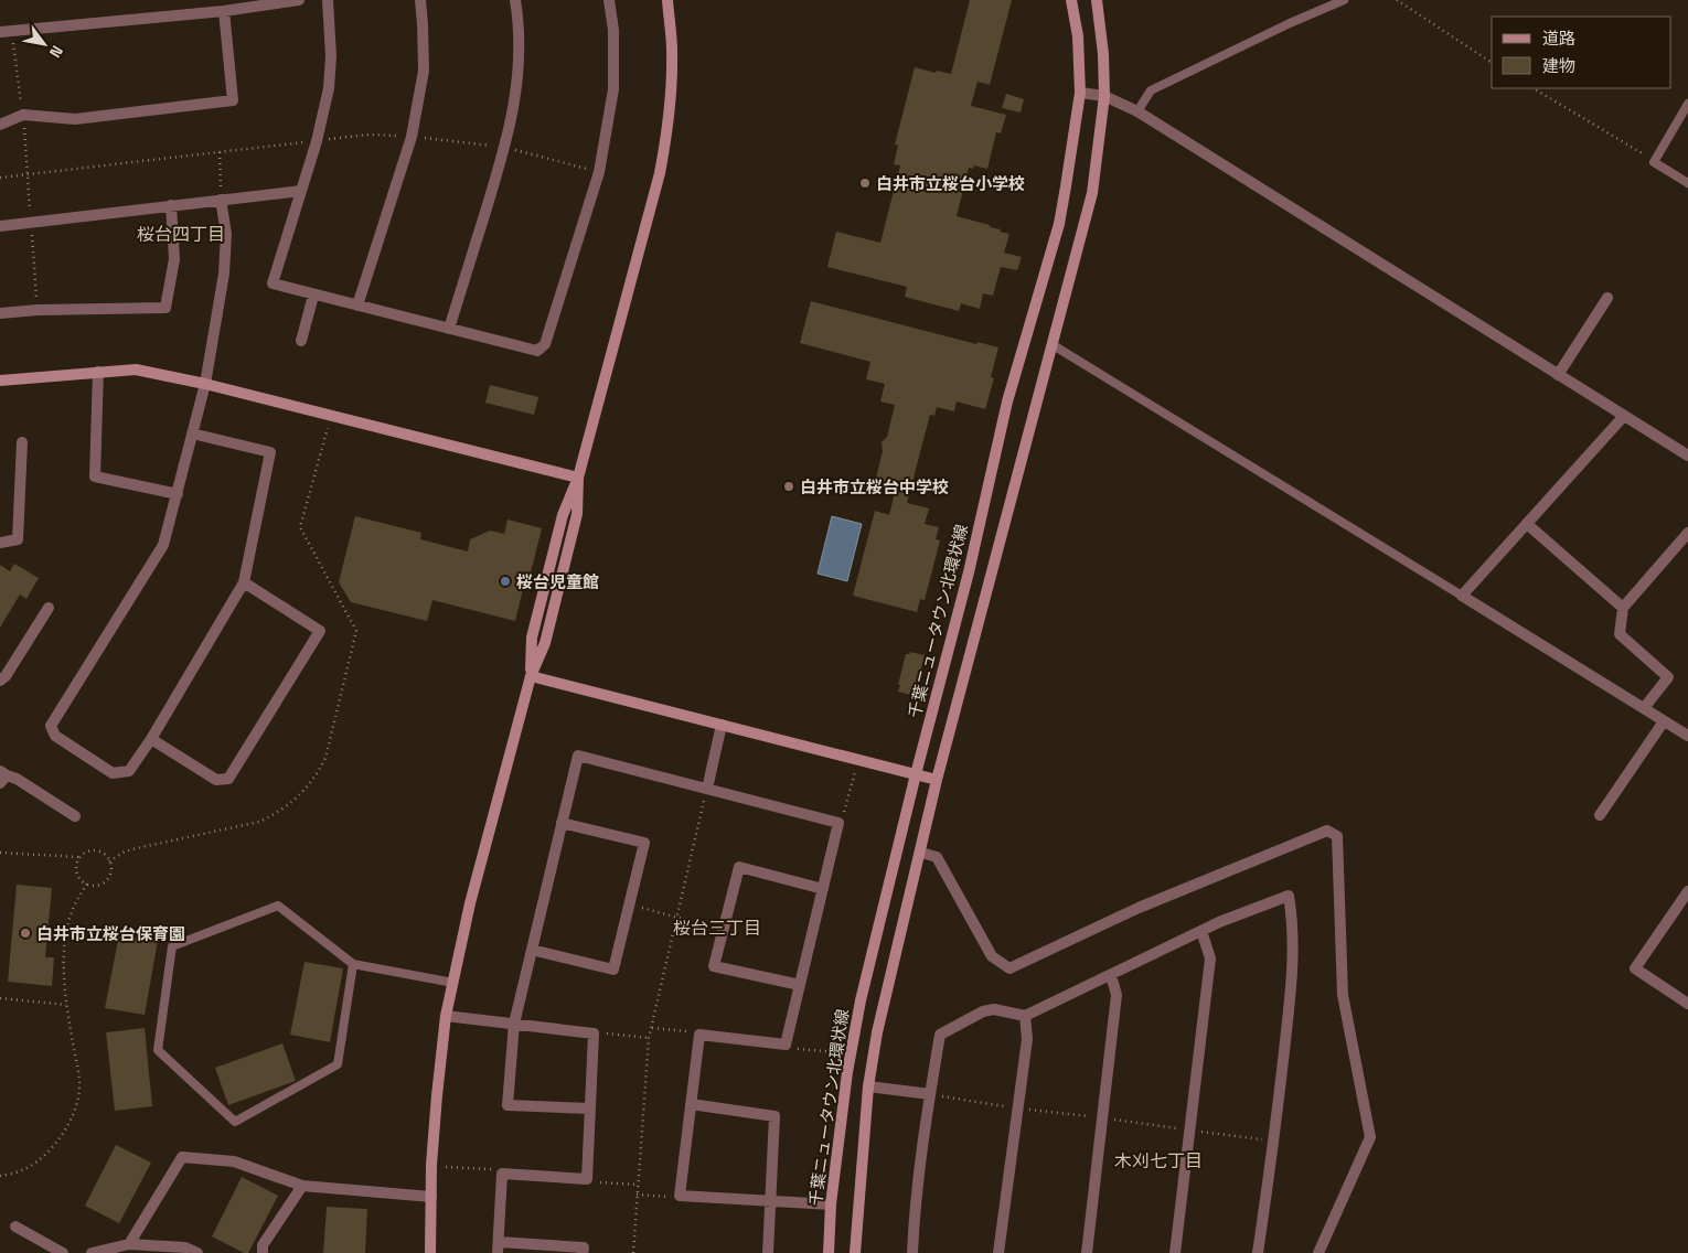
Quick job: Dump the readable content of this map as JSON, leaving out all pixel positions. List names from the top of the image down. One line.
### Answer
{"streets":{"main road":["千葉ニュータウン北環状線"]},"districts":["桜台四丁目","桜台三丁目","木刈七丁目"],"places":["白井市立桜台小学校","白井市立桜台中学校","桜台児童館","白井市立桜台保育園"],"legend":["道路","建物"],"north":"bottom right"}
